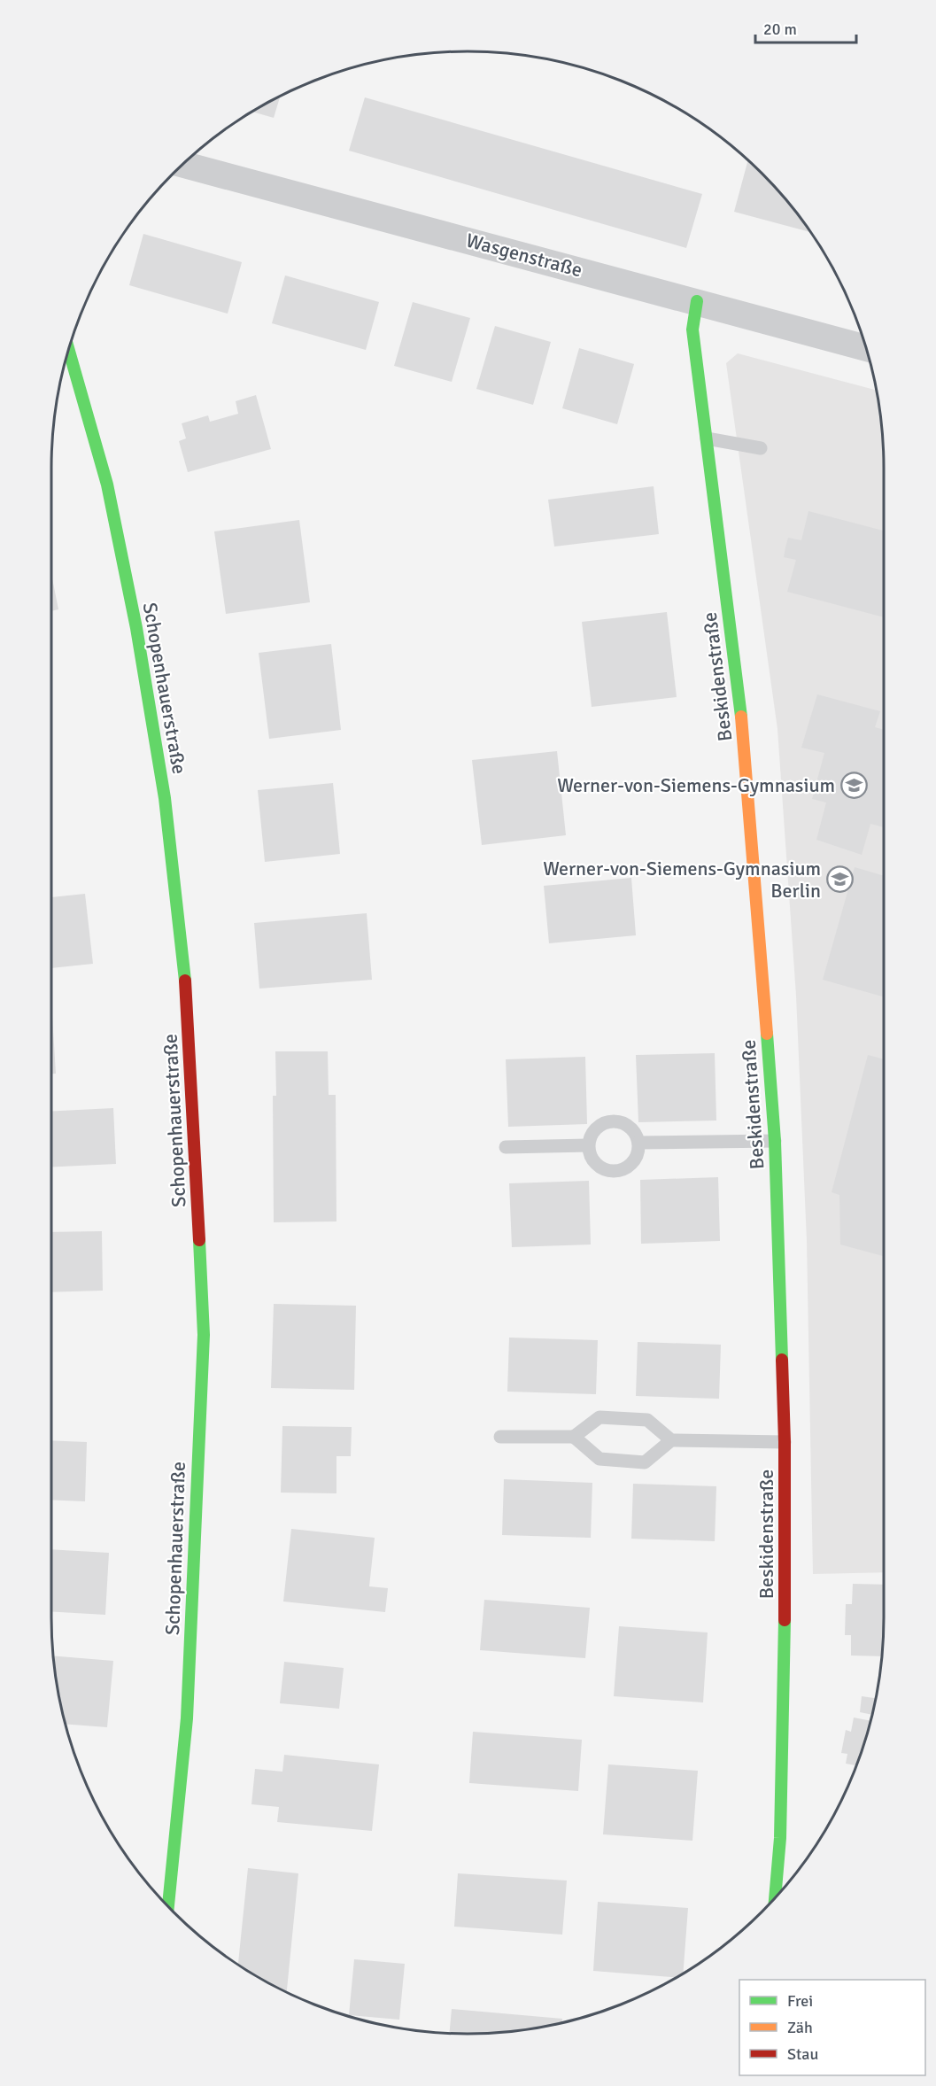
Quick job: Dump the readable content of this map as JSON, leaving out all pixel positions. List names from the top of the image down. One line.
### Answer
{"streets":{"street":["Wasgenstraße","Beskidenstraße","Schopenhauerstraße"]},"crossings":[["Wasgenstraße","Beskidenstraße"]],"places":{"school or university":["Werner-von-Siemens-Gymnasium","Werner-von-Siemens-Gymnasium Berlin"]},"legend":["Frei","Zäh","Stau"],"scale_bar":"20 m"}
